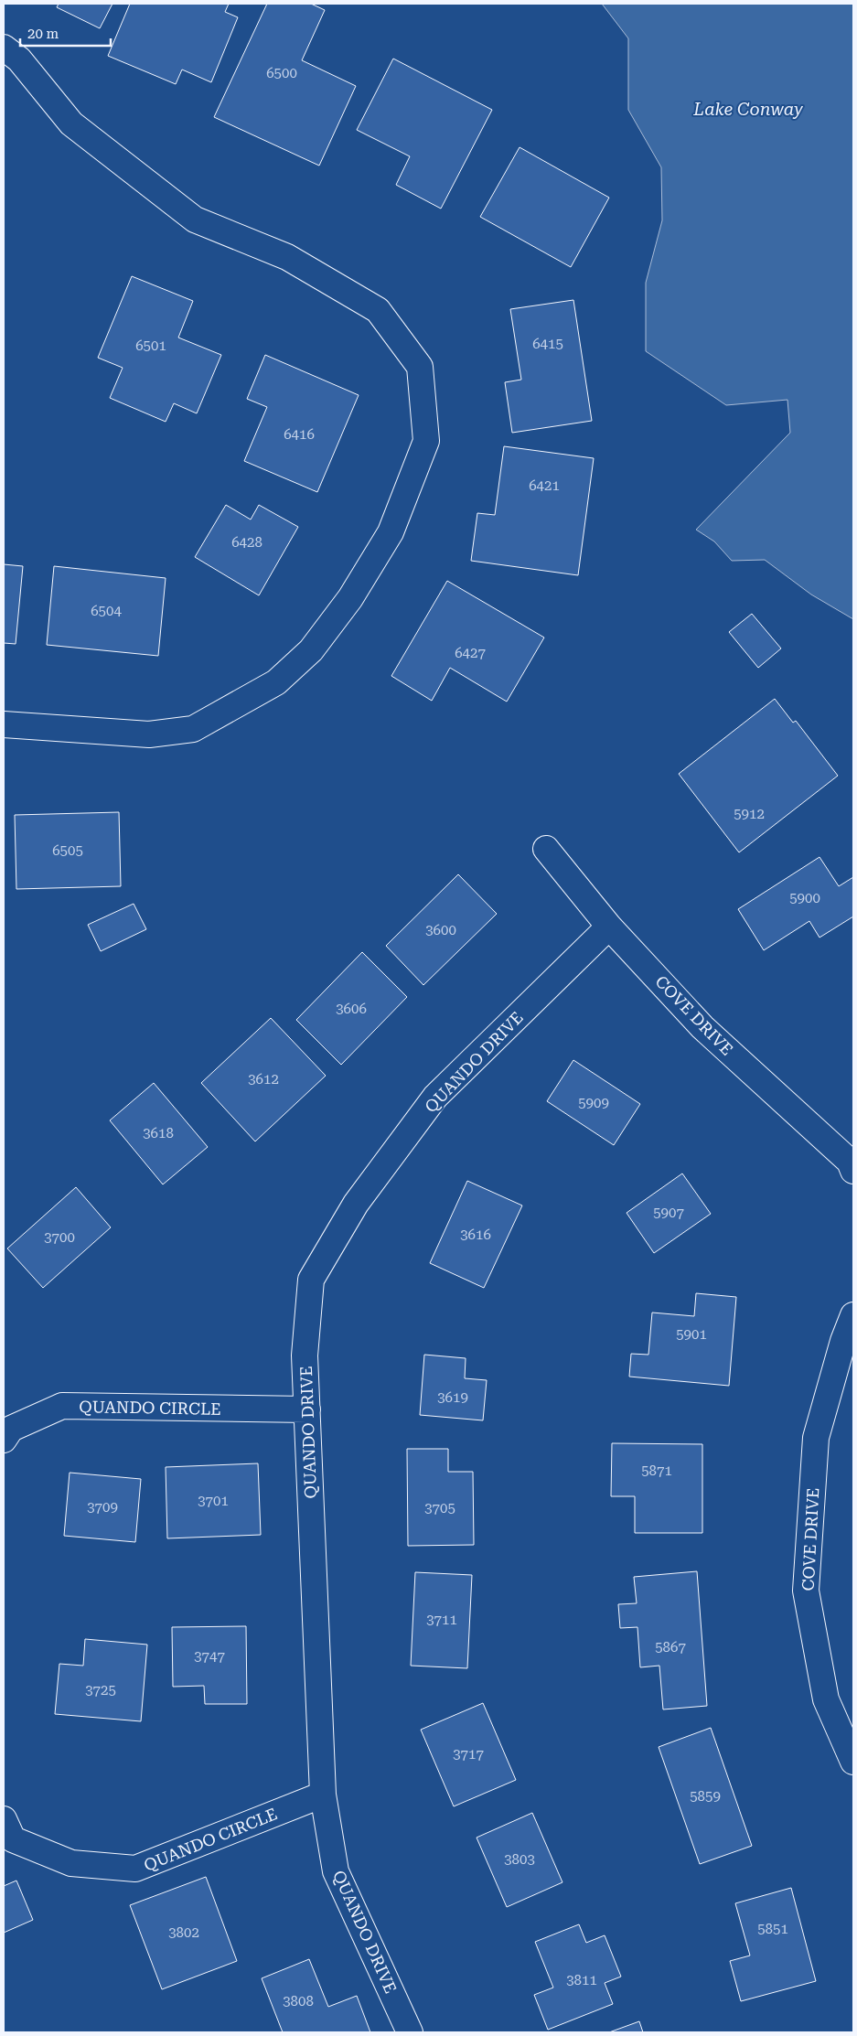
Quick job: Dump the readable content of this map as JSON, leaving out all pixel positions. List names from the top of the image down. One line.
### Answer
{"streets":{"street":["COVE DRIVE","QUANDO DRIVE","QUANDO CIRCLE"]},"crossings":[["COVE DRIVE","QUANDO DRIVE"],["QUANDO DRIVE","QUANDO CIRCLE"]],"water":["Lake Conway"],"house_numbers":["6500","6415","6501","6416","6421","6428","6504","6427","5912","6505","5900","3600","3606","3612","5909","3618","5907","3616","3700","5901","3619","5871","3701","3709","3705","3711","5867","3747","3725","3717","5859","3803","5851","3802","3811","3808"],"scale_bar":"20 m"}
